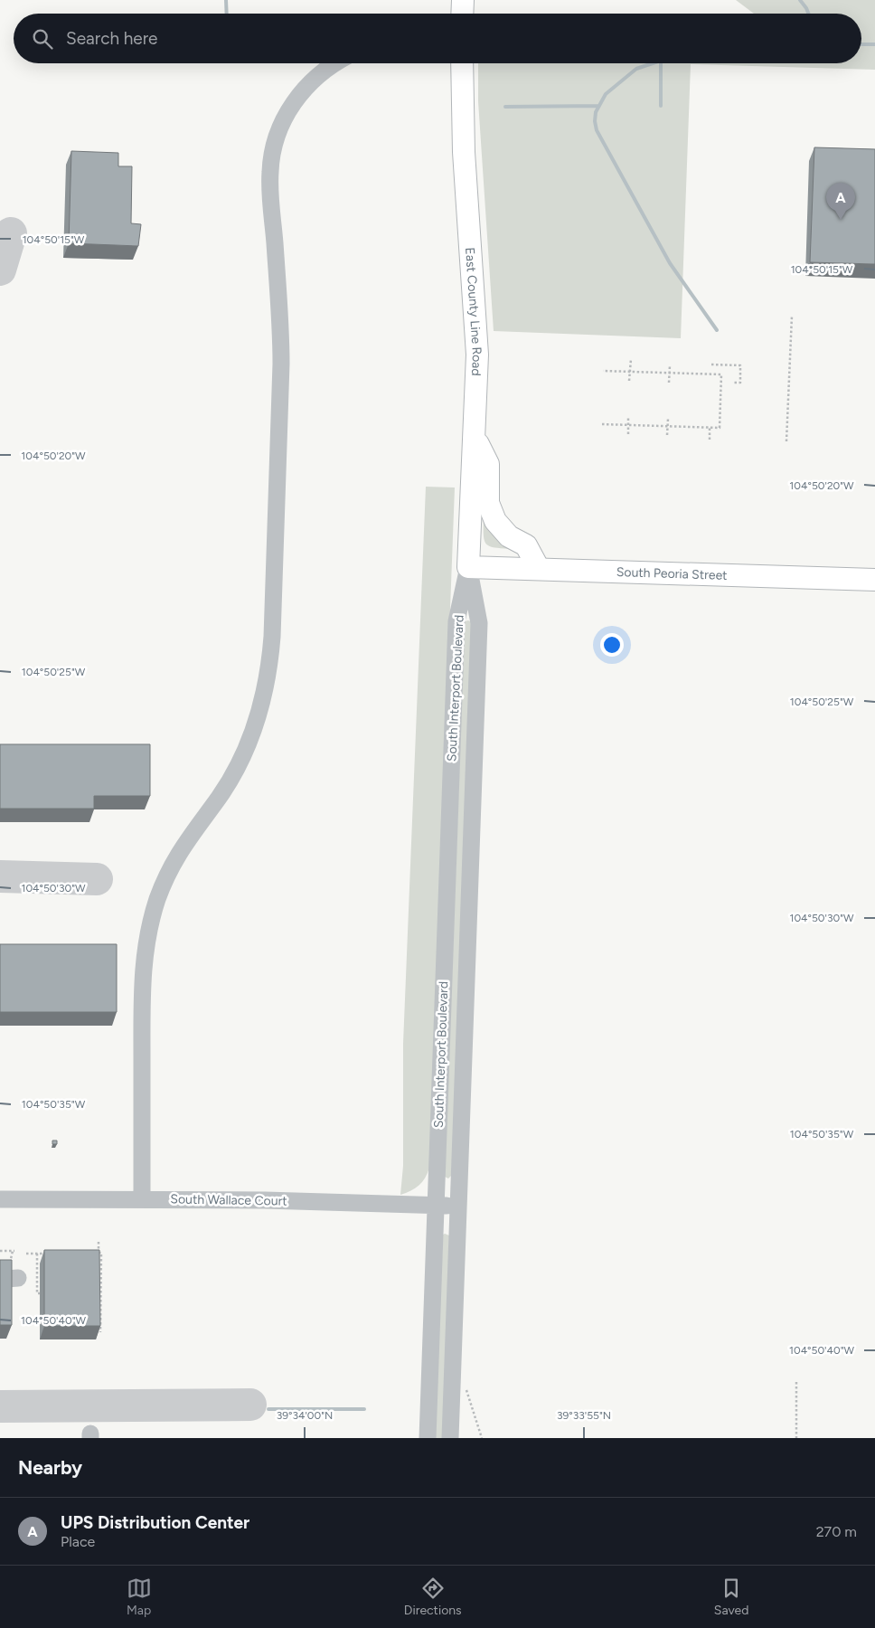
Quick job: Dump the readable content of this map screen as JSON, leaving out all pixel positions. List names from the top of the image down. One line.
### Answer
{"streets":{"main road":["East County Line Road","South Peoria Street"],"street":["South Interport Boulevard","South Wallace Court"]},"crossings":[["East County Line Road","South Peoria Street"],["East County Line Road","South Interport Boulevard"],["South Peoria Street","South Interport Boulevard"],["South Interport Boulevard","South Wallace Court"]],"page":{"search":"Search here","pins":"A","heading":"Nearby","list":[{"mark":"A","name":"UPS Distribution Center","note":"Place","value":"270 m"}],"nav":["Map","Directions","Saved"]},"coordinates":["104°50'15\"W","104°50'20\"W","104°50'25\"W","104°50'30\"W","104°50'35\"W","104°50'40\"W","39°34'00\"N","39°33'55\"N"]}
